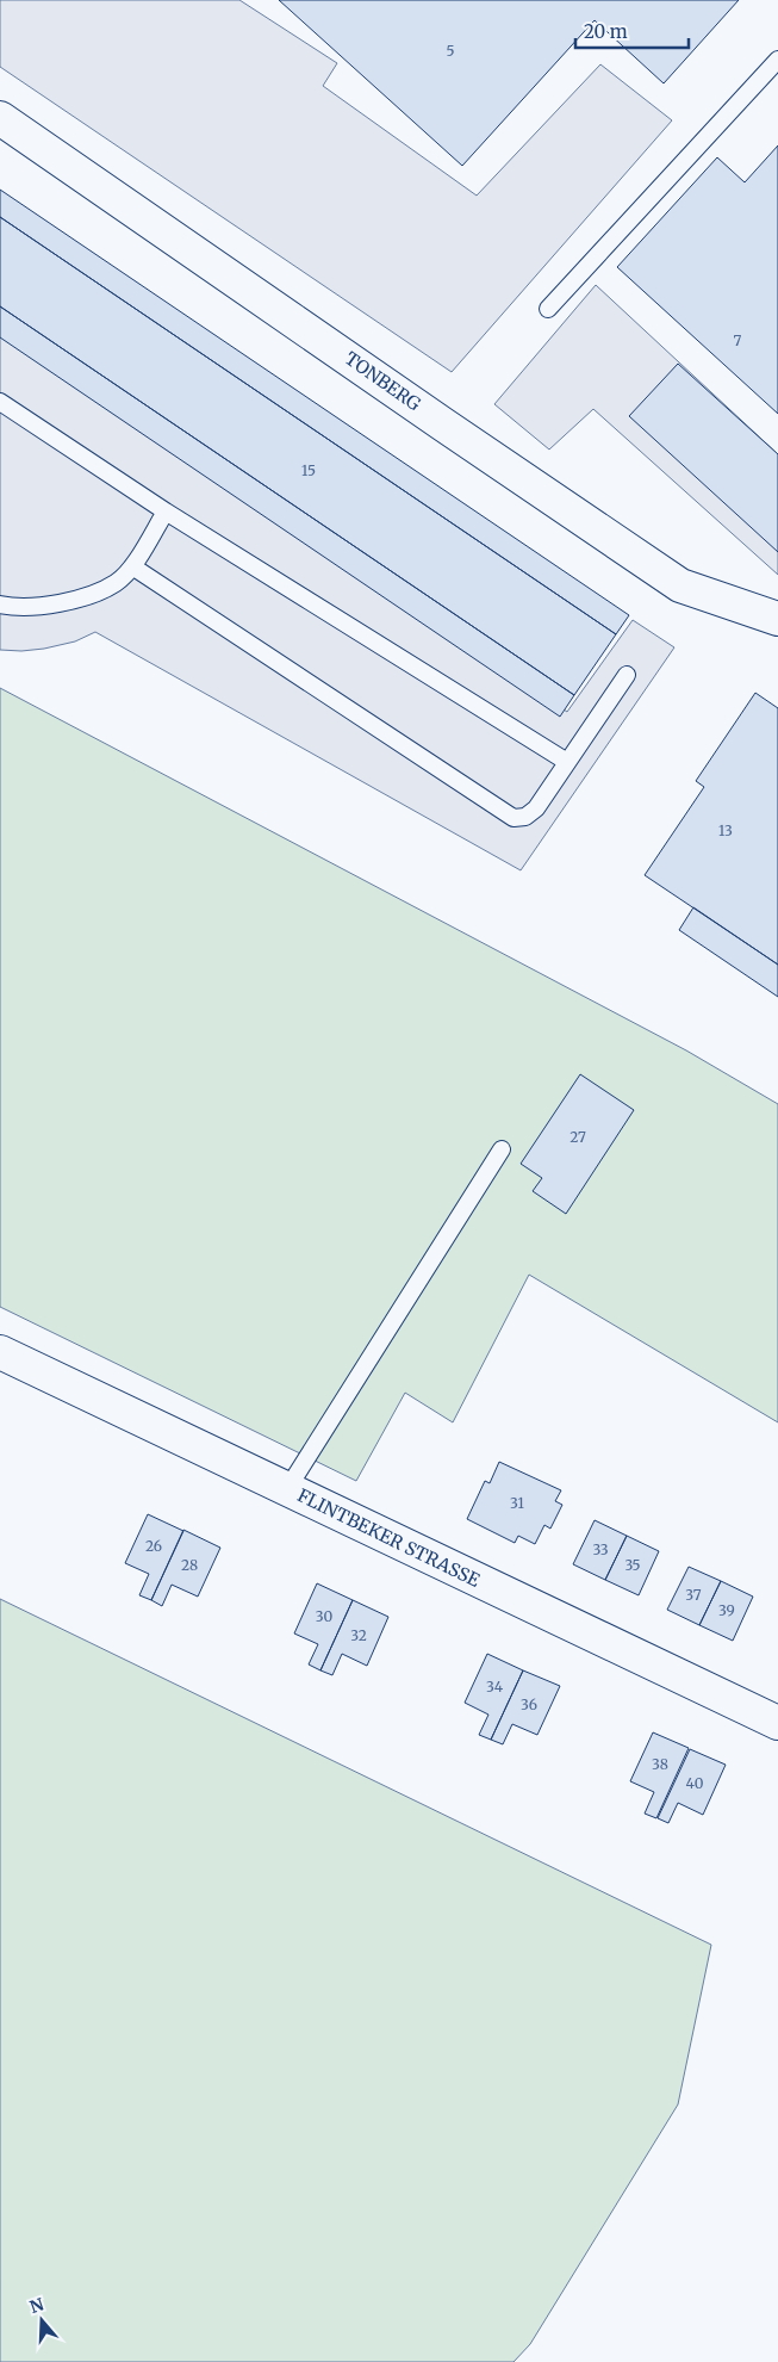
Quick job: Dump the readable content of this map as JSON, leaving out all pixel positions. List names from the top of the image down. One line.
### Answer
{"streets":{"street":["TONBERG","FLINTBEKER STRASSE"]},"house_numbers":["5","7","15","13","27","31","26","33","28","35","37","39","30","32","34","36","38","40"],"scale_bar":"20 m","north":"top"}
